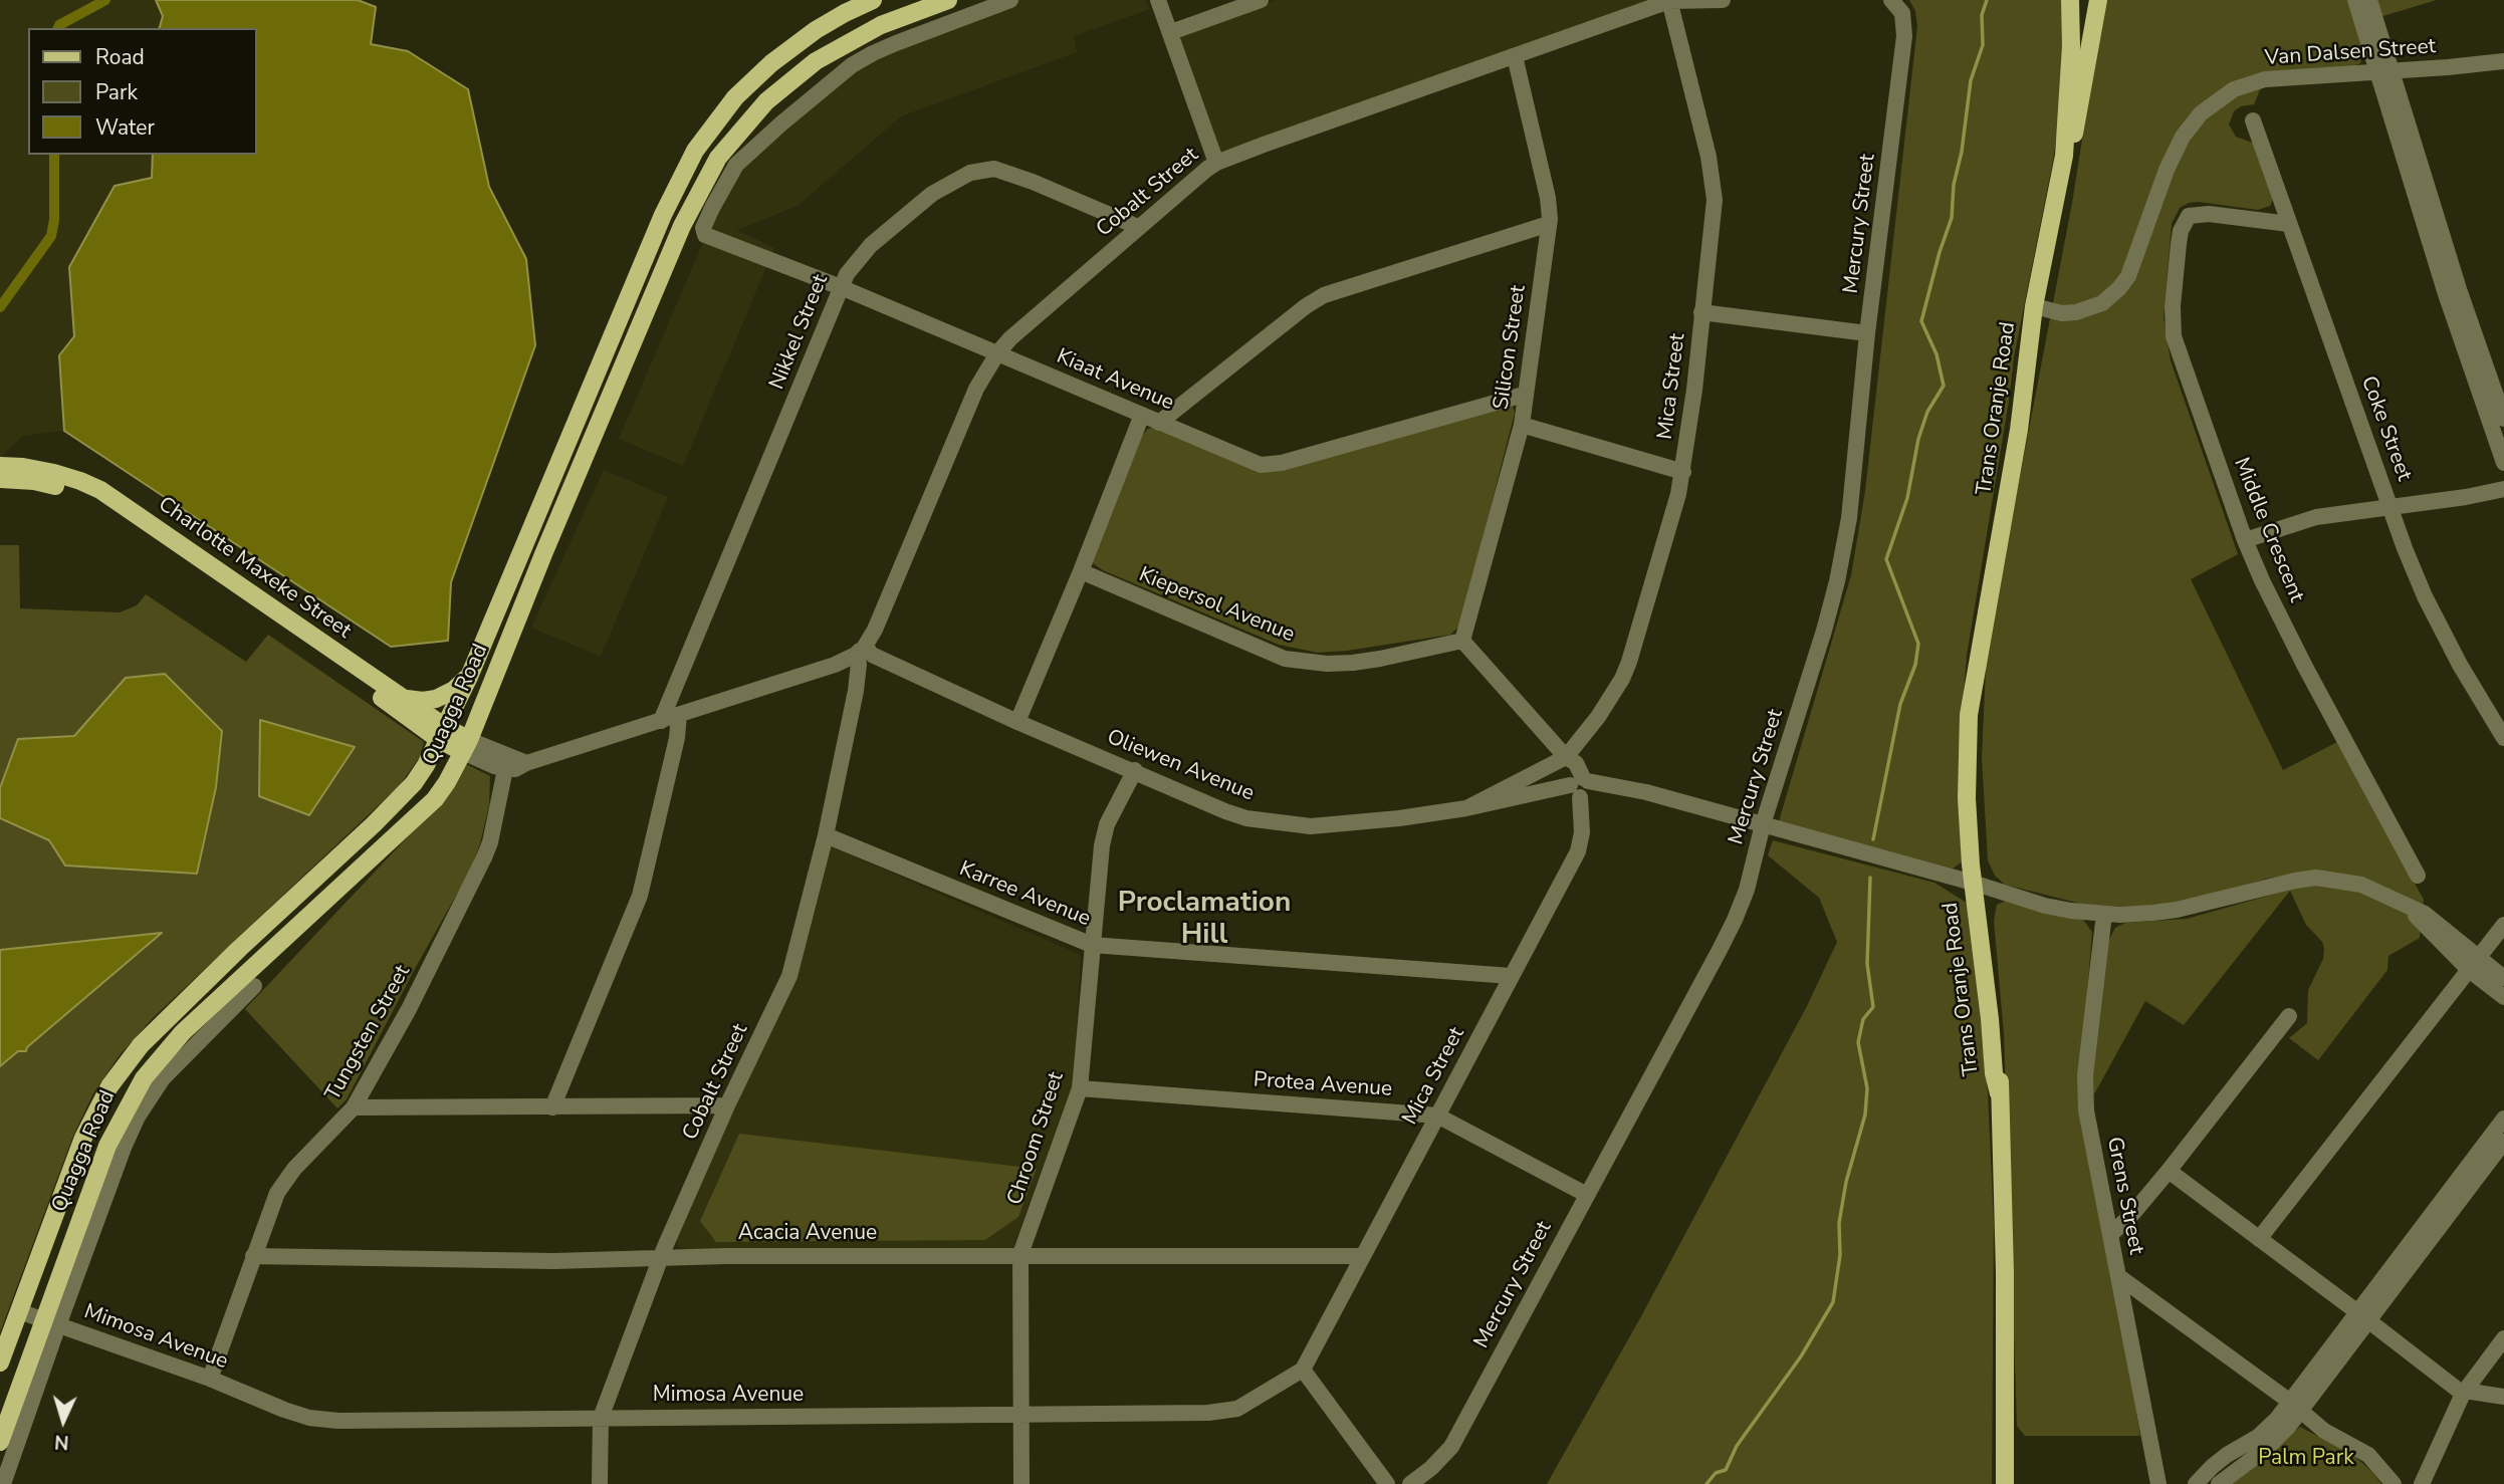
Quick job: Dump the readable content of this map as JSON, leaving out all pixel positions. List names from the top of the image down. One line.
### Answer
{"streets":{"main road":["Trans Oranje Road","Charlotte Maxeke Street","Quagga Road"],"street":["Van Dalsen Street","Cobalt Street","Mercury Street","Nikkel Street","Silicon Street","Kiaat Avenue","Mica Street","Coke Street","Middle Crescent","Kiepersol Avenue","Oliewen Avenue","Karree Avenue","Tungsten Street","Protea Avenue","Chroom Street","Grens Street","Acacia Avenue","Mimosa Avenue"]},"crossings":[["Van Dalsen Street","Trans Oranje Road"],["Cobalt Street","Nikkel Street"],["Cobalt Street","Silicon Street"],["Cobalt Street","Kiaat Avenue"],["Cobalt Street","Mica Street"],["Cobalt Street","Oliewen Avenue"],["Cobalt Street","Karree Avenue"],["Cobalt Street","Acacia Avenue"],["Cobalt Street","Mimosa Avenue"],["Mercury Street","Oliewen Avenue"],["Mercury Street","Protea Avenue"],["Nikkel Street","Kiaat Avenue"],["Silicon Street","Kiaat Avenue"],["Silicon Street","Kiepersol Avenue"],["Mica Street","Oliewen Avenue"],["Mica Street","Karree Avenue"],["Mica Street","Protea Avenue"],["Mica Street","Acacia Avenue"],["Mica Street","Mimosa Avenue"],["Trans Oranje Road","Oliewen Avenue"],["Coke Street","Middle Crescent"],["Charlotte Maxeke Street","Quagga Road"],["Quagga Road","Mimosa Avenue"],["Oliewen Avenue","Chroom Street"],["Karree Avenue","Chroom Street"],["Tungsten Street","Acacia Avenue"],["Tungsten Street","Mimosa Avenue"],["Protea Avenue","Chroom Street"],["Chroom Street","Acacia Avenue"],["Chroom Street","Mimosa Avenue"]],"districts":["Proclamation Hill"],"parks":["Palm Park"],"legend":["Road","Park","Water"],"north":"bottom"}
